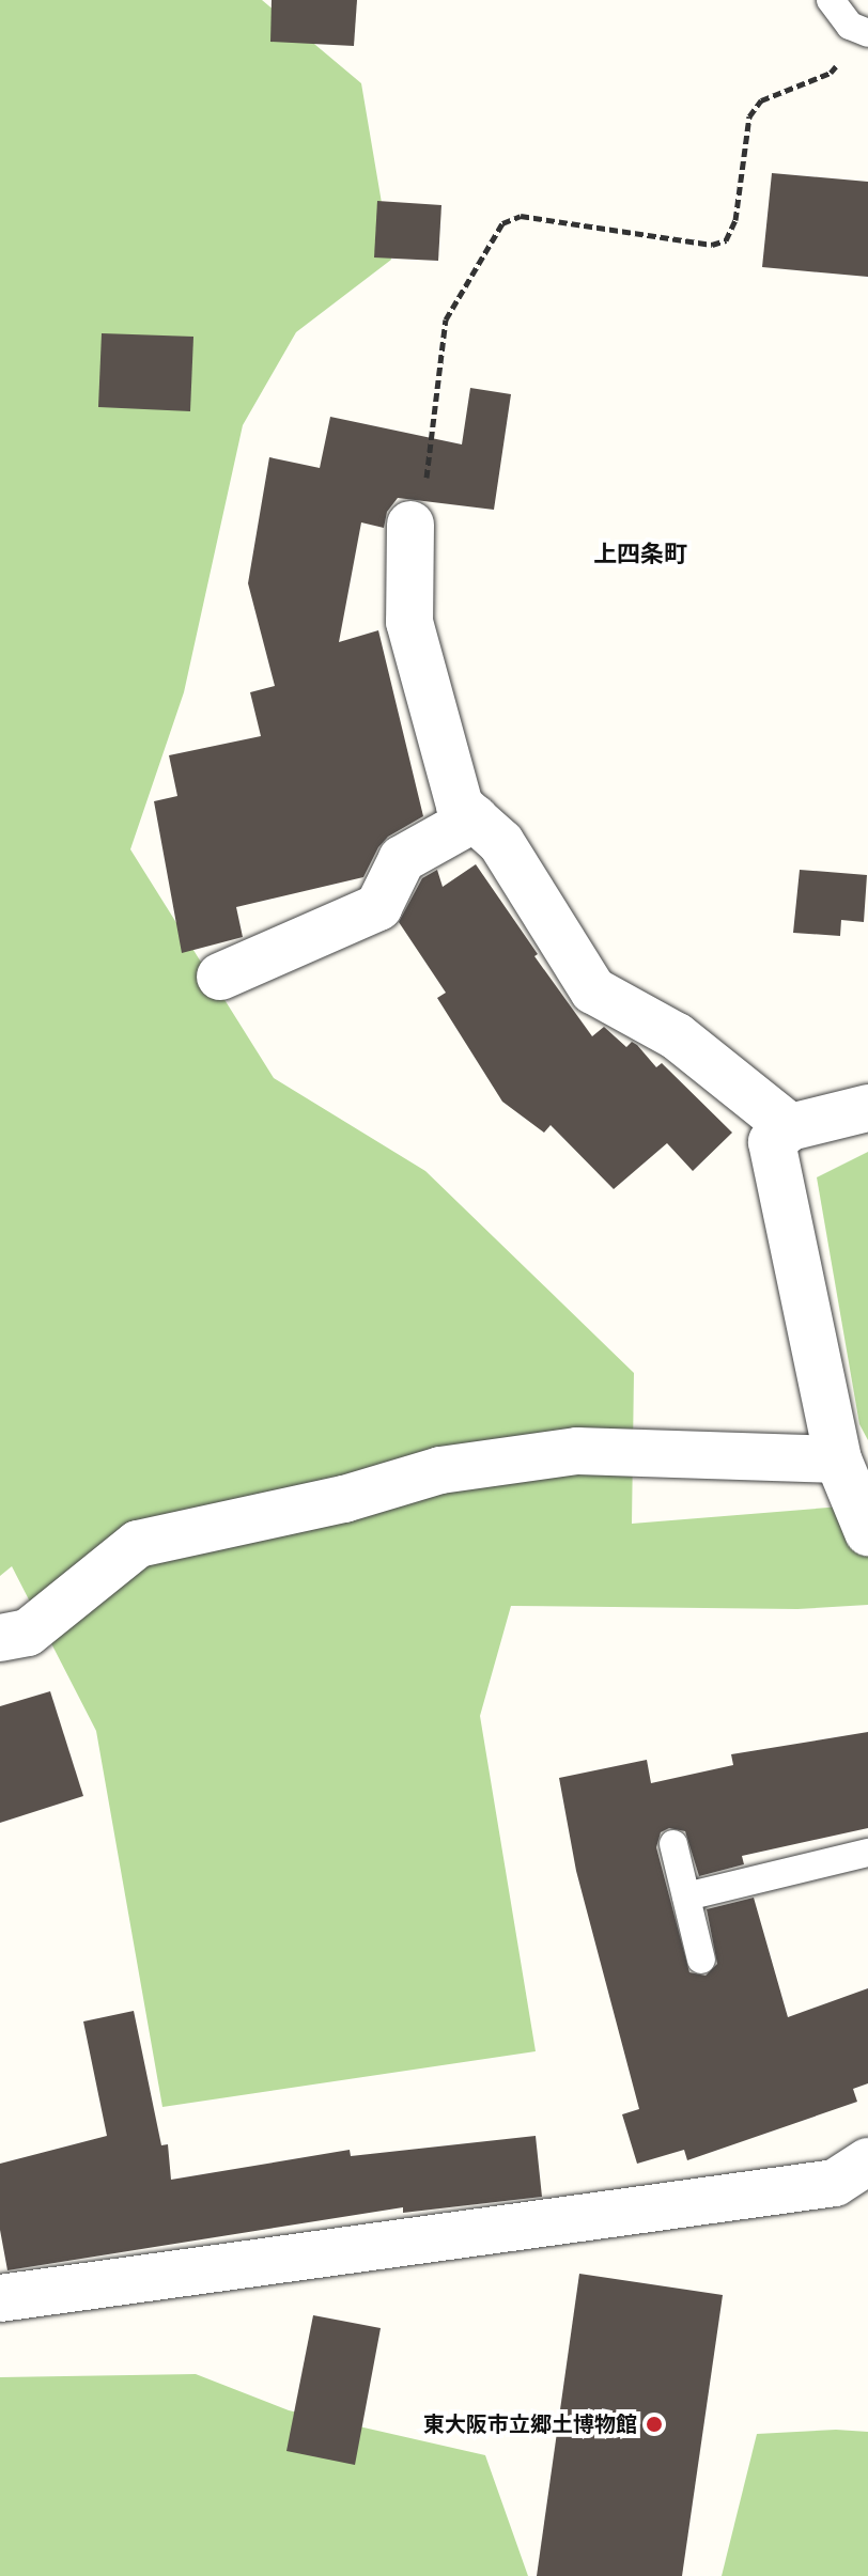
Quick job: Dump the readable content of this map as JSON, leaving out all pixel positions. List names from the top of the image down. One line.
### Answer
{"districts":["上四条町"],"places":["東大阪市立郷土博物館"]}
